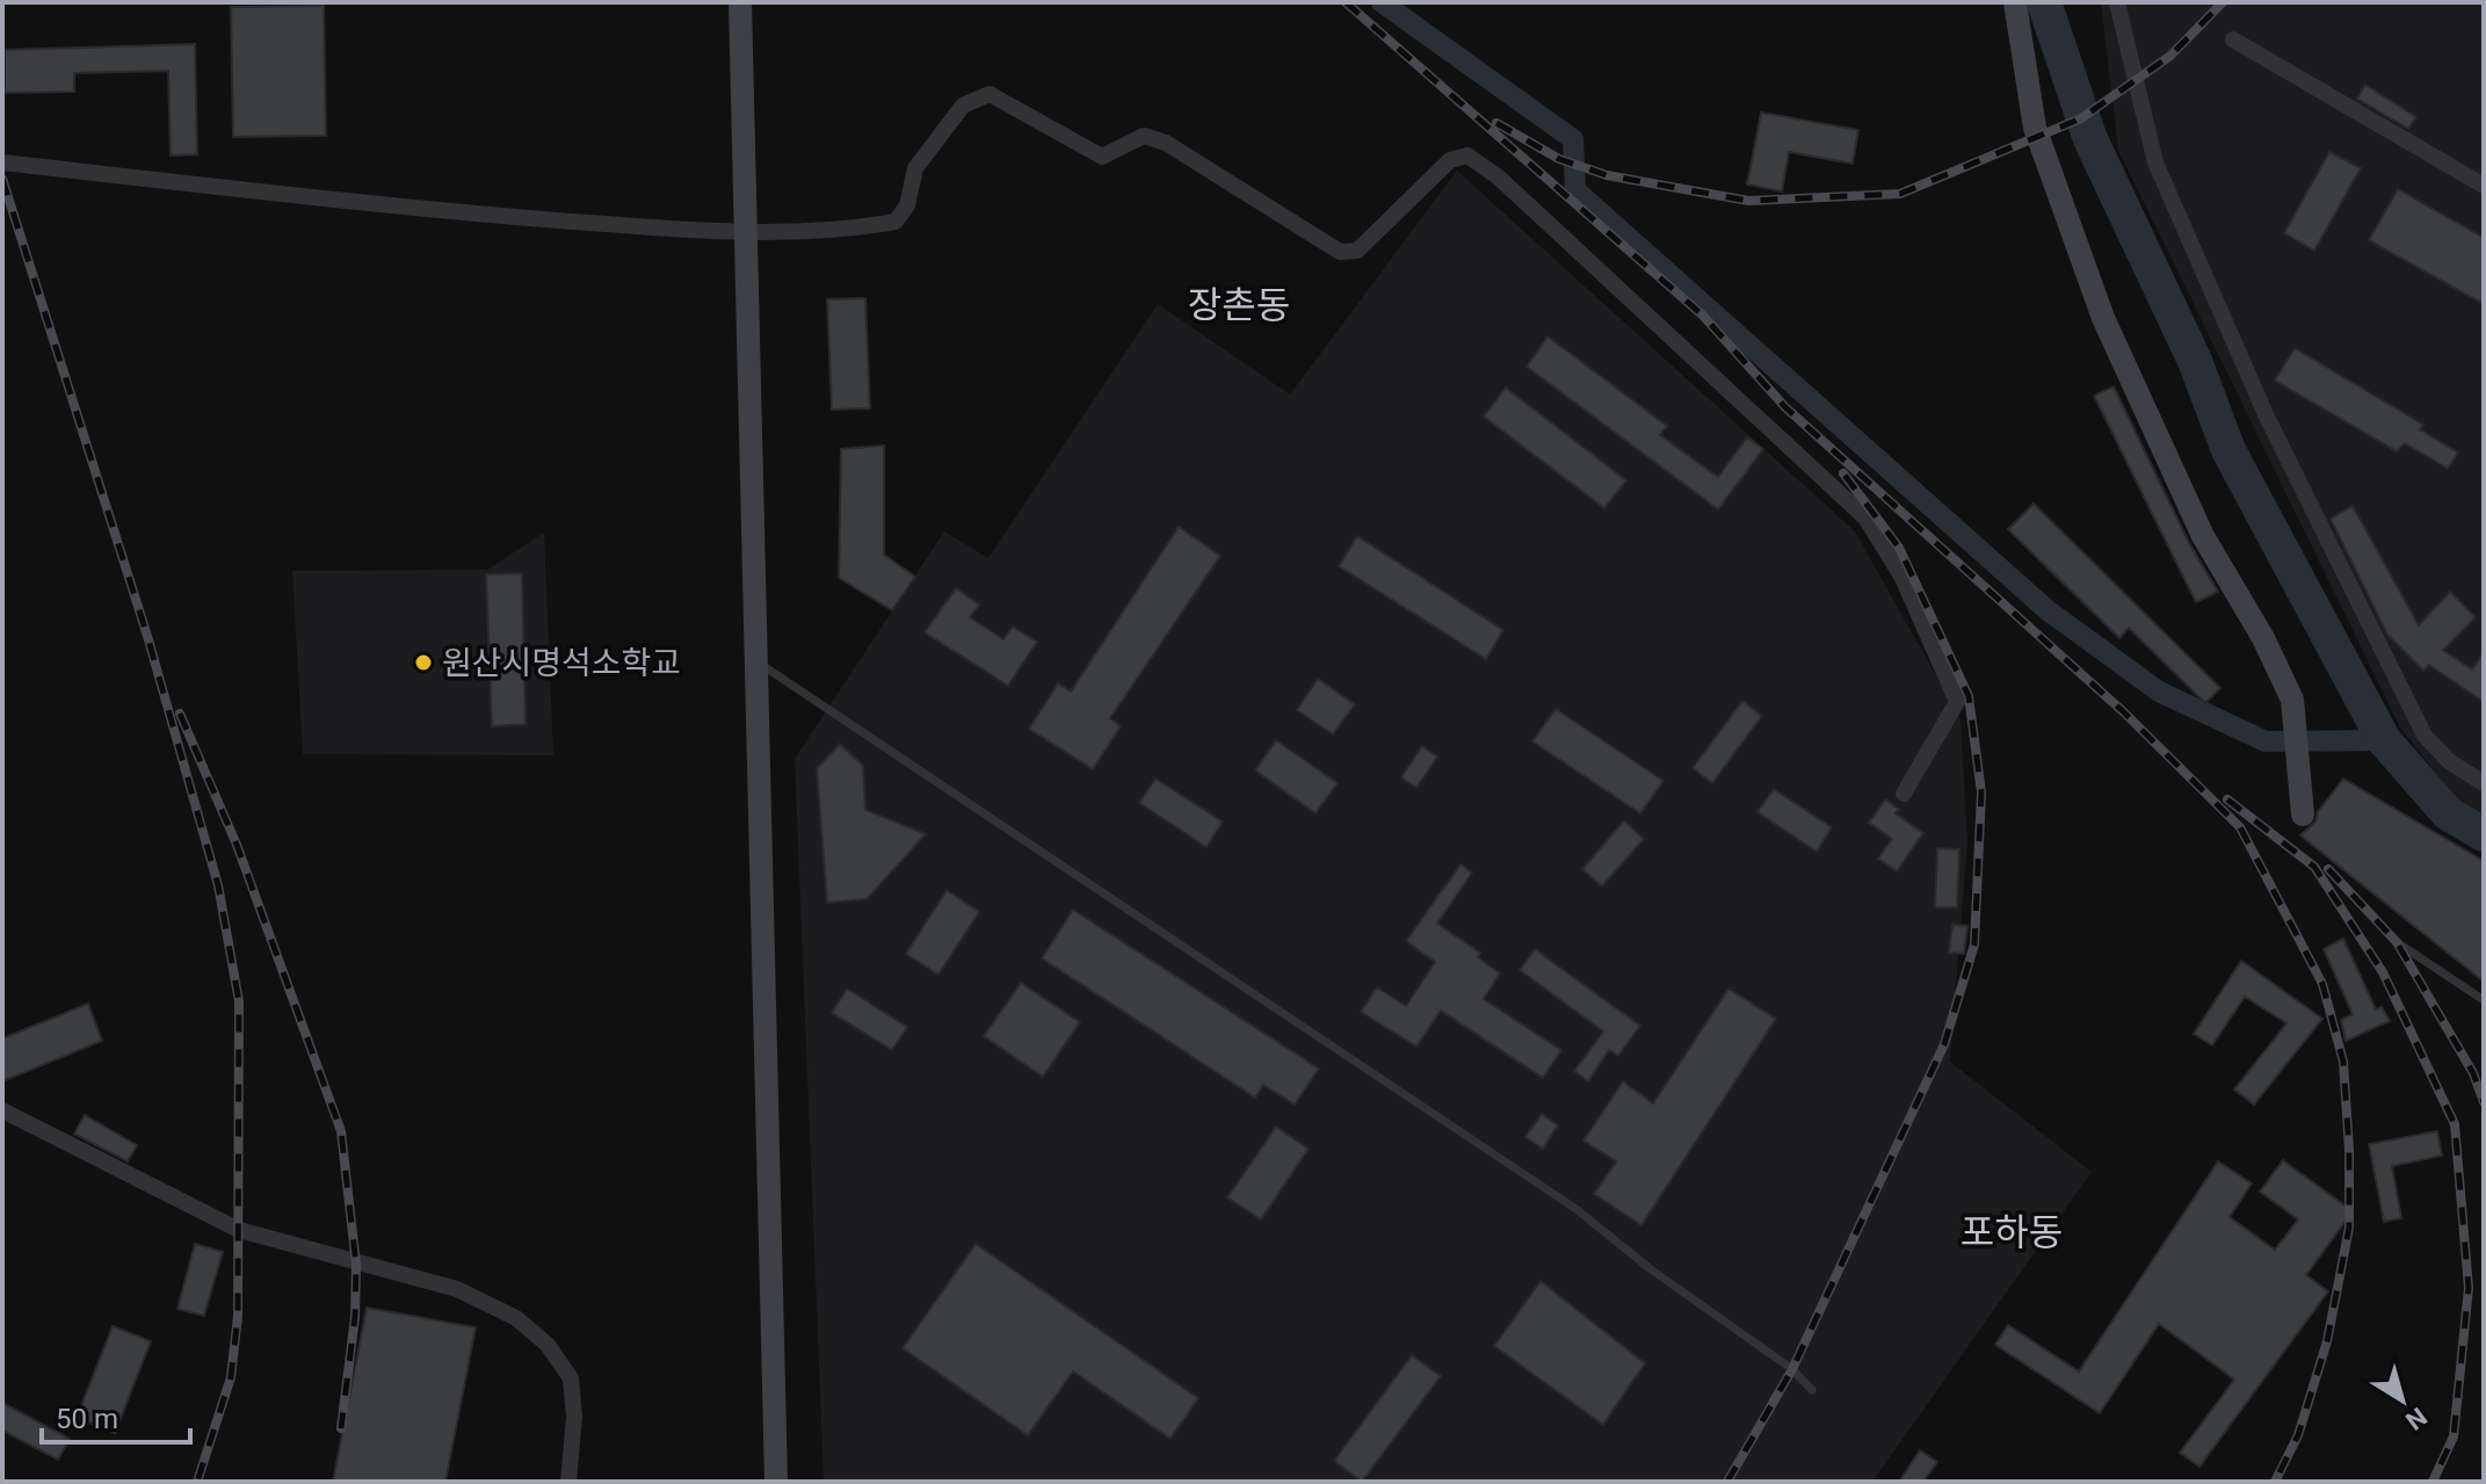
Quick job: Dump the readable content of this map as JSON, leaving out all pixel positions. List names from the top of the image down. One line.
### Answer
{"districts":["장촌동","포하동"],"places":["원산시명석소학교"],"scale_bar":"50 m","north":"bottom right"}
